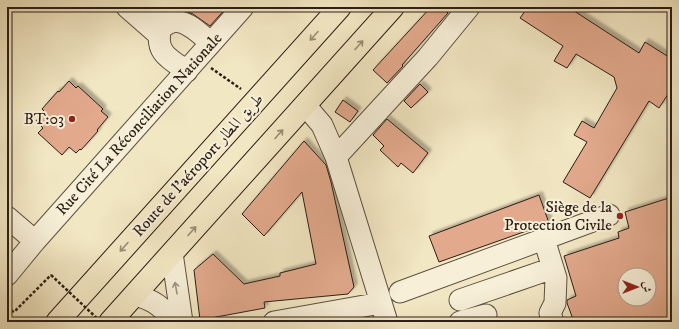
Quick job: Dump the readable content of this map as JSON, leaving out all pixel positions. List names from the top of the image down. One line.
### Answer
{"streets":{"highway":["Route de l'aéroport طريق المطار"],"street":["Rue Cité La Réconciliation Nationale"]},"places":["BT:03","Siège de la Protection Civile"],"north":"right"}
